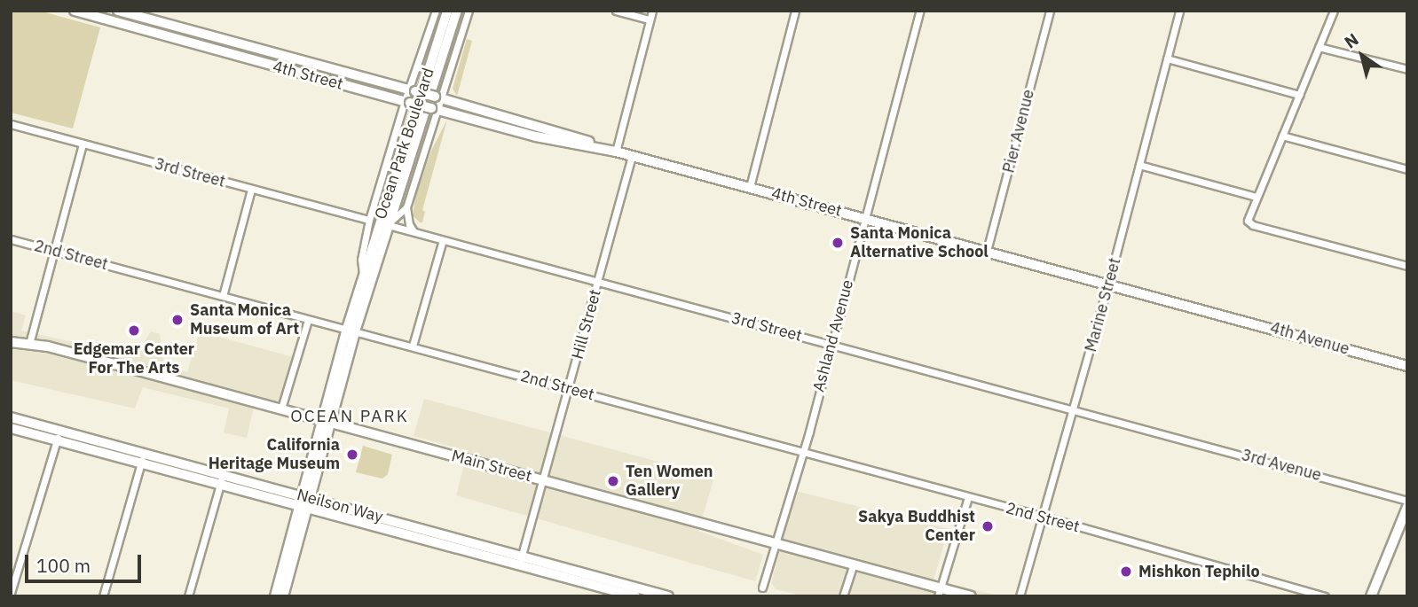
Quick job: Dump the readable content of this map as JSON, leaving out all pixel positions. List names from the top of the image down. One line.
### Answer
{"streets":{"street":["4th Street","Pier Avenue","Ocean Park Boulevard","3rd Street","2nd Street","Marine Street","Hill Street","Ashland Avenue","4th Avenue","3rd Avenue","Main Street","Neilson Way"]},"crossings":[["4th Street","Pier Avenue"],["4th Street","Ocean Park Boulevard"],["4th Street","Marine Street"],["4th Street","Hill Street"],["4th Street","Ashland Avenue"],["4th Street","4th Avenue"],["Ocean Park Boulevard","3rd Street"],["Ocean Park Boulevard","2nd Street"],["Ocean Park Boulevard","Main Street"],["Ocean Park Boulevard","Neilson Way"],["3rd Street","Marine Street"],["3rd Street","Hill Street"],["3rd Street","Ashland Avenue"],["3rd Street","3rd Avenue"],["2nd Street","Marine Street"],["2nd Street","Hill Street"],["2nd Street","Ashland Avenue"],["Hill Street","Main Street"],["Hill Street","Neilson Way"],["Ashland Avenue","Main Street"]],"districts":["OCEAN PARK"],"places":["Santa Monica Alternative School","Santa Monica Museum of Art","Edgemar Center For The Arts","California Heritage Museum","Ten Women Gallery","Sakya Buddhist Center","Mishkon Tephilo"],"scale_bar":"100 m","north":"top left"}
